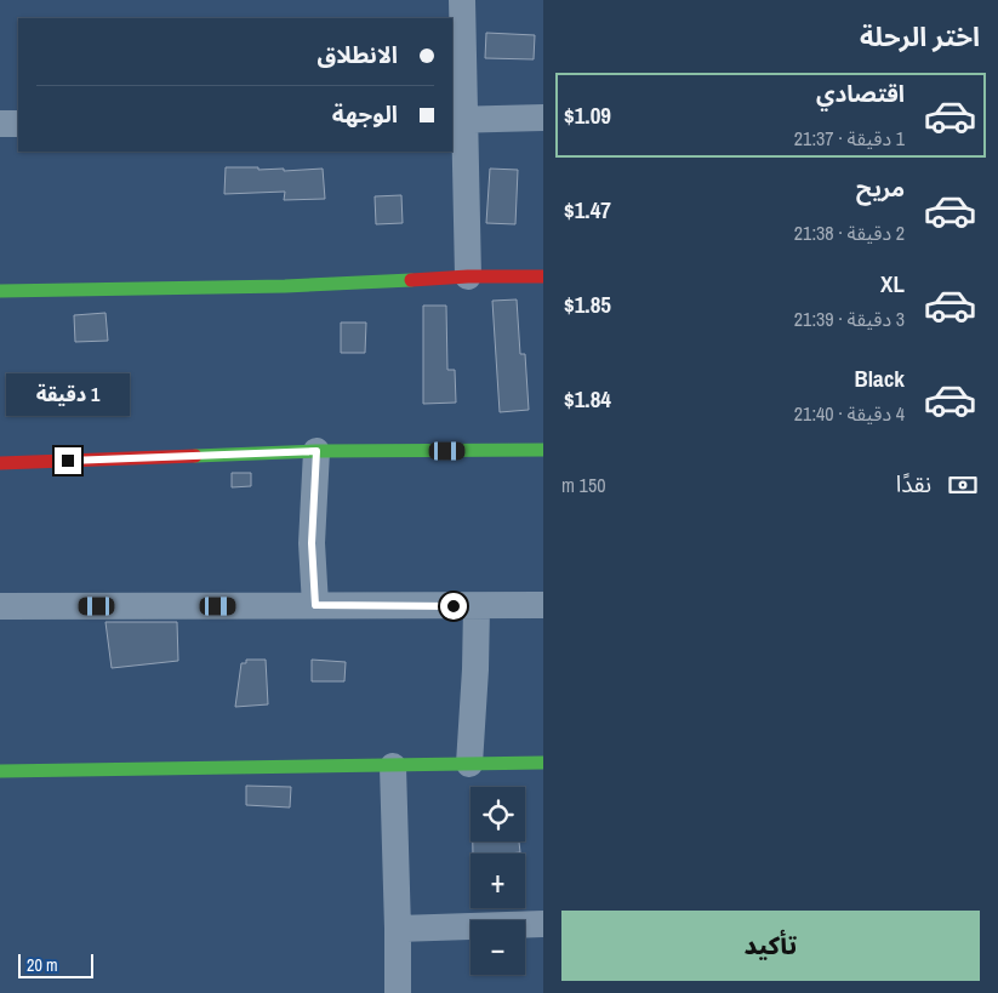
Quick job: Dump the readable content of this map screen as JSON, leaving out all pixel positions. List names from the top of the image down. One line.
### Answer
{"scale_bar":"20 m","page":{"heading":"اختر الرحلة","banner":["الانطلاق","الوجهة"],"list":[{"name":"اقتصادي","note":"1 دقيقة · 21:37","value":"$1.09"},{"name":"مريح","note":"2 دقيقة · 21:38","value":"$1.47"},{"name":"XL","note":"3 دقيقة · 21:39","value":"$1.85"},{"name":"Black","note":"4 دقيقة · 21:40","value":"$1.84"}],"bubble":"1 دقيقة","pay":["نقدًا","150 m"],"map_buttons":["+","−"],"buttons":"تأكيد","scale":"20 m"}}
